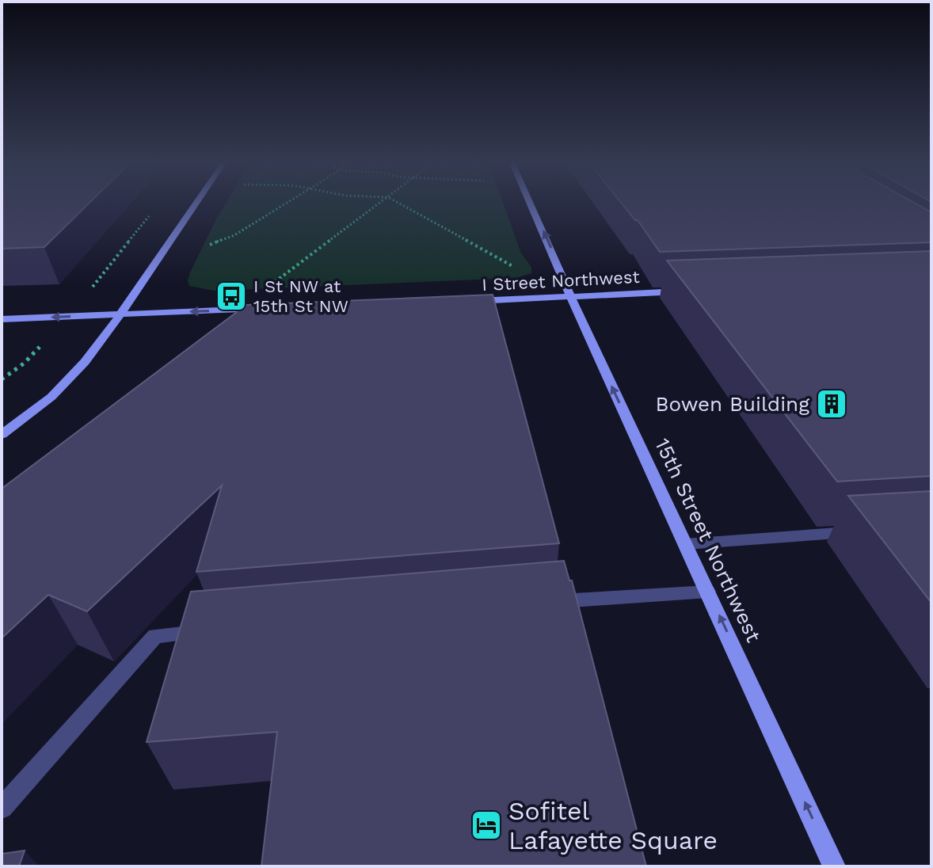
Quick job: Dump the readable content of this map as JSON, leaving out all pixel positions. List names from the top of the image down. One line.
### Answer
{"streets":{"main road":["I Street Northwest","15th Street Northwest"]},"crossings":[["I Street Northwest","15th Street Northwest"]],"one_way":["15th Street Northwest"],"places":{"bus stop":["I St NW at 15th St NW"],"building":["Bowen Building"],"hotel":["Sofitel Lafayette Square"]}}
